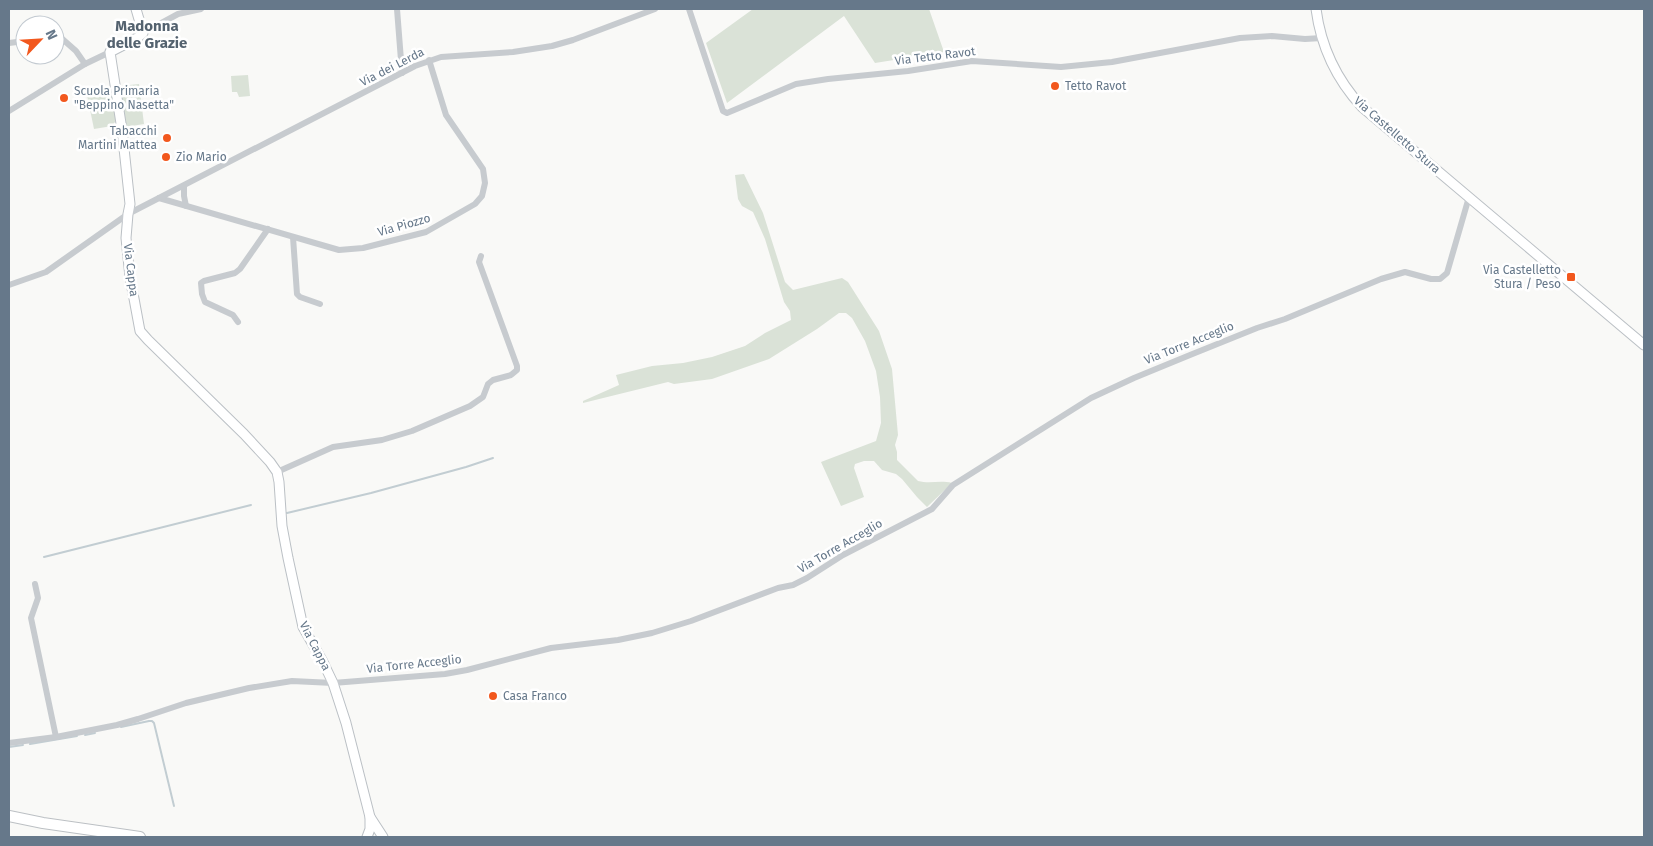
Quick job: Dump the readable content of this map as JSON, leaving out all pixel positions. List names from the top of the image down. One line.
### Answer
{"streets":{"street":["Via Tetto Ravot","Via dei Lerda","Via Castelletto Stura","Via Piozzo","Via Cappa","Via Torre Acceglio"]},"crossings":[["Via Tetto Ravot","Via Castelletto Stura"],["Via dei Lerda","Via Piozzo"],["Via Castelletto Stura","Via Torre Acceglio"],["Via Cappa","Via Torre Acceglio"]],"districts":["Madonna delle Grazie"],"places":{"other":["Tetto Ravot","Scuola Primaria \"Beppino Nasetta\"","Tabacchi Martini Mattea","Zio Mario","Casa Franco"],"transit":["Via Castelletto Stura / Peso"]},"north":"top right"}
